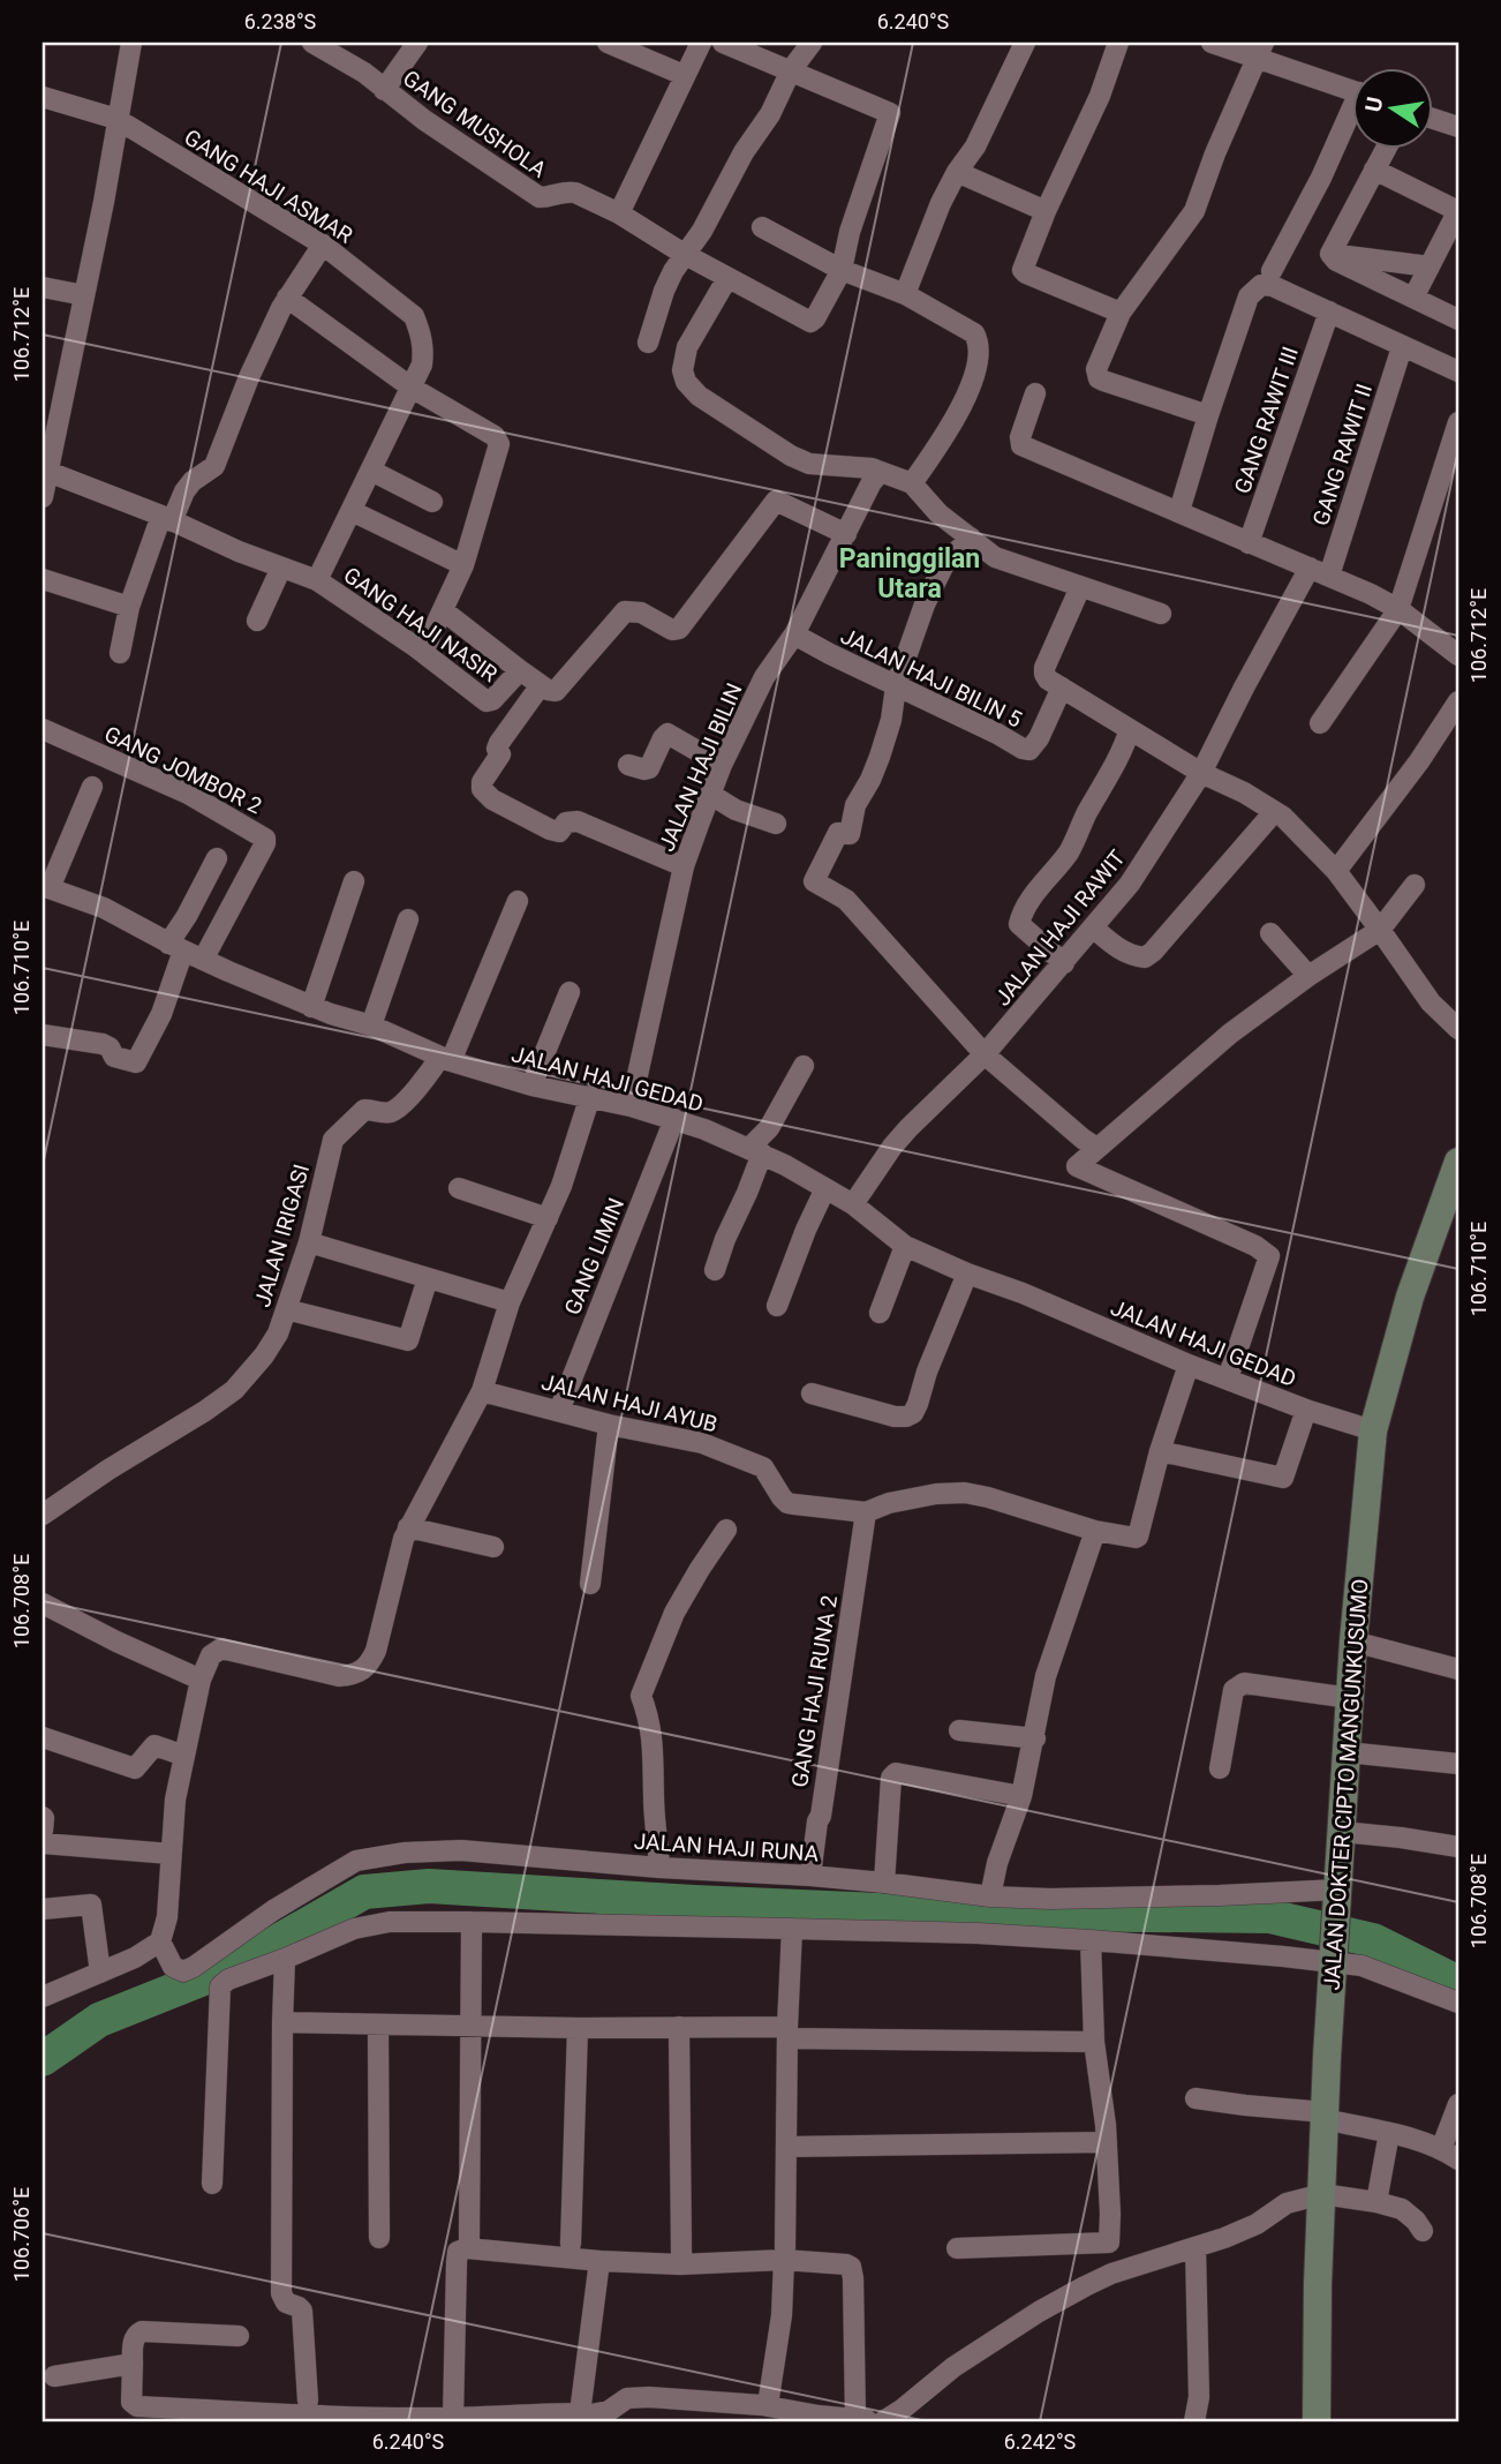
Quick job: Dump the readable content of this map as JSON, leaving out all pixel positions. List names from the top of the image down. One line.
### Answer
{"streets":{"main road":["JALAN DOKTER CIPTO MANGUNKUSUMO"],"street":["GANG MUSHOLA","GANG HAJI ASMAR","GANG RAWIT III","GANG RAWIT II","GANG HAJI NASIR","JALAN HAJI BILIN 5","JALAN HAJI BILIN","GANG JOMBOR 2","JALAN HAJI RAWIT","JALAN HAJI GEDAD","JALAN IRIGASI","GANG LIMIN","JALAN HAJI AYUB","GANG HAJI RUNA 2","JALAN HAJI RUNA"]},"crossings":[["GANG HAJI ASMAR","GANG HAJI NASIR"],["JALAN HAJI BILIN 5","JALAN HAJI BILIN"],["JALAN HAJI BILIN","JALAN HAJI GEDAD"],["GANG JOMBOR 2","JALAN HAJI GEDAD"],["JALAN HAJI RAWIT","JALAN HAJI GEDAD"],["JALAN HAJI GEDAD","JALAN IRIGASI"],["JALAN HAJI GEDAD","GANG LIMIN"],["JALAN HAJI GEDAD","JALAN HAJI AYUB"],["JALAN HAJI GEDAD","JALAN DOKTER CIPTO MANGUNKUSUMO"],["GANG LIMIN","JALAN HAJI AYUB"],["JALAN HAJI AYUB","GANG HAJI RUNA 2"],["GANG HAJI RUNA 2","JALAN HAJI RUNA"],["JALAN DOKTER CIPTO MANGUNKUSUMO","JALAN HAJI RUNA"]],"districts":["Paninggilan Utara"],"north":"left","coordinates":["6.238°S","6.240°S","106.712°E","106.710°E","106.708°E","106.706°E","6.242°S"]}
